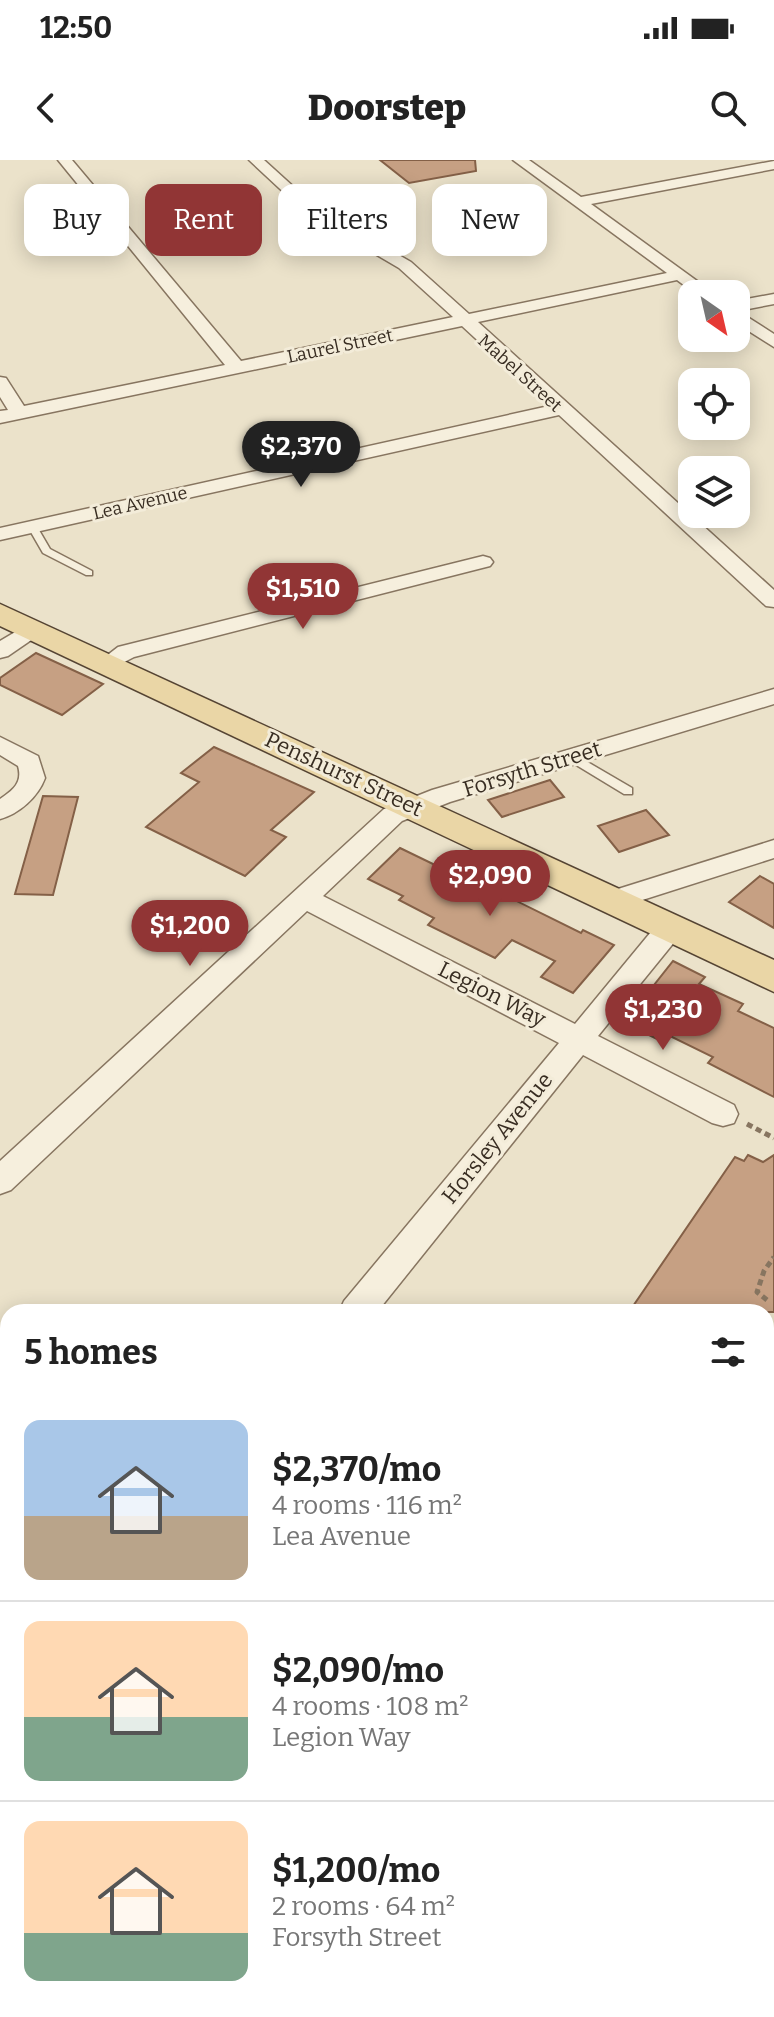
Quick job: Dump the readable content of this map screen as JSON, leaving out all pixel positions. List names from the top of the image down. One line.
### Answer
{"streets":{"main road":["Penshurst Street"],"street":["Laurel Street","Mabel Street","Lea Avenue","Forsyth Street","Legion Way","Horsley Avenue"]},"crossings":[["Laurel Street","Mabel Street"],["Mabel Street","Lea Avenue"],["Forsyth Street","Penshurst Street"],["Forsyth Street","Legion Way"],["Penshurst Street","Horsley Avenue"],["Legion Way","Horsley Avenue"]],"north":"bottom right","page":{"status":"12:50","header":"Doorstep","chip":["Buy","Rent","Filters","New"],"price":["$2,370","$1,510","$2,090","$1,200","$1,230"],"heading":"5 homes","list":[{"name":"$2,370/mo","note":"4 rooms · 116 m² · Lea Avenue"},{"name":"$2,090/mo","note":"4 rooms · 108 m² · Legion Way"},{"name":"$1,200/mo","note":"2 rooms · 64 m² · Forsyth Street"}]}}
